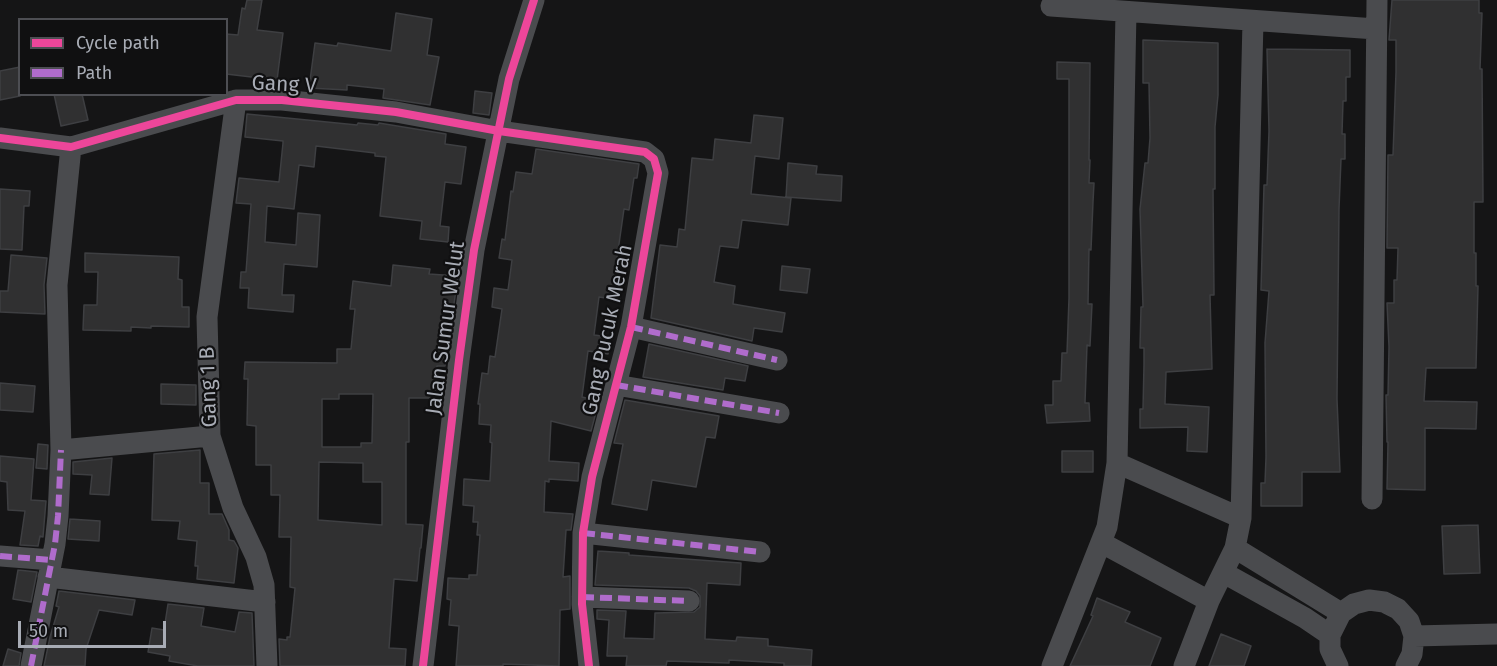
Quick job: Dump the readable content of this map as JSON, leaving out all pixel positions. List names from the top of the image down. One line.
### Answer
{"streets":{"street":["Gang V","Jalan Sumur Welut","Gang Pucuk Merah","Gang 1 B"]},"crossings":[["Gang V","Jalan Sumur Welut"],["Gang V","Gang Pucuk Merah"],["Gang V","Gang 1 B"],["Jalan Sumur Welut","Gang Pucuk Merah"]],"legend":["Cycle path","Path"],"scale_bar":"50 m"}
